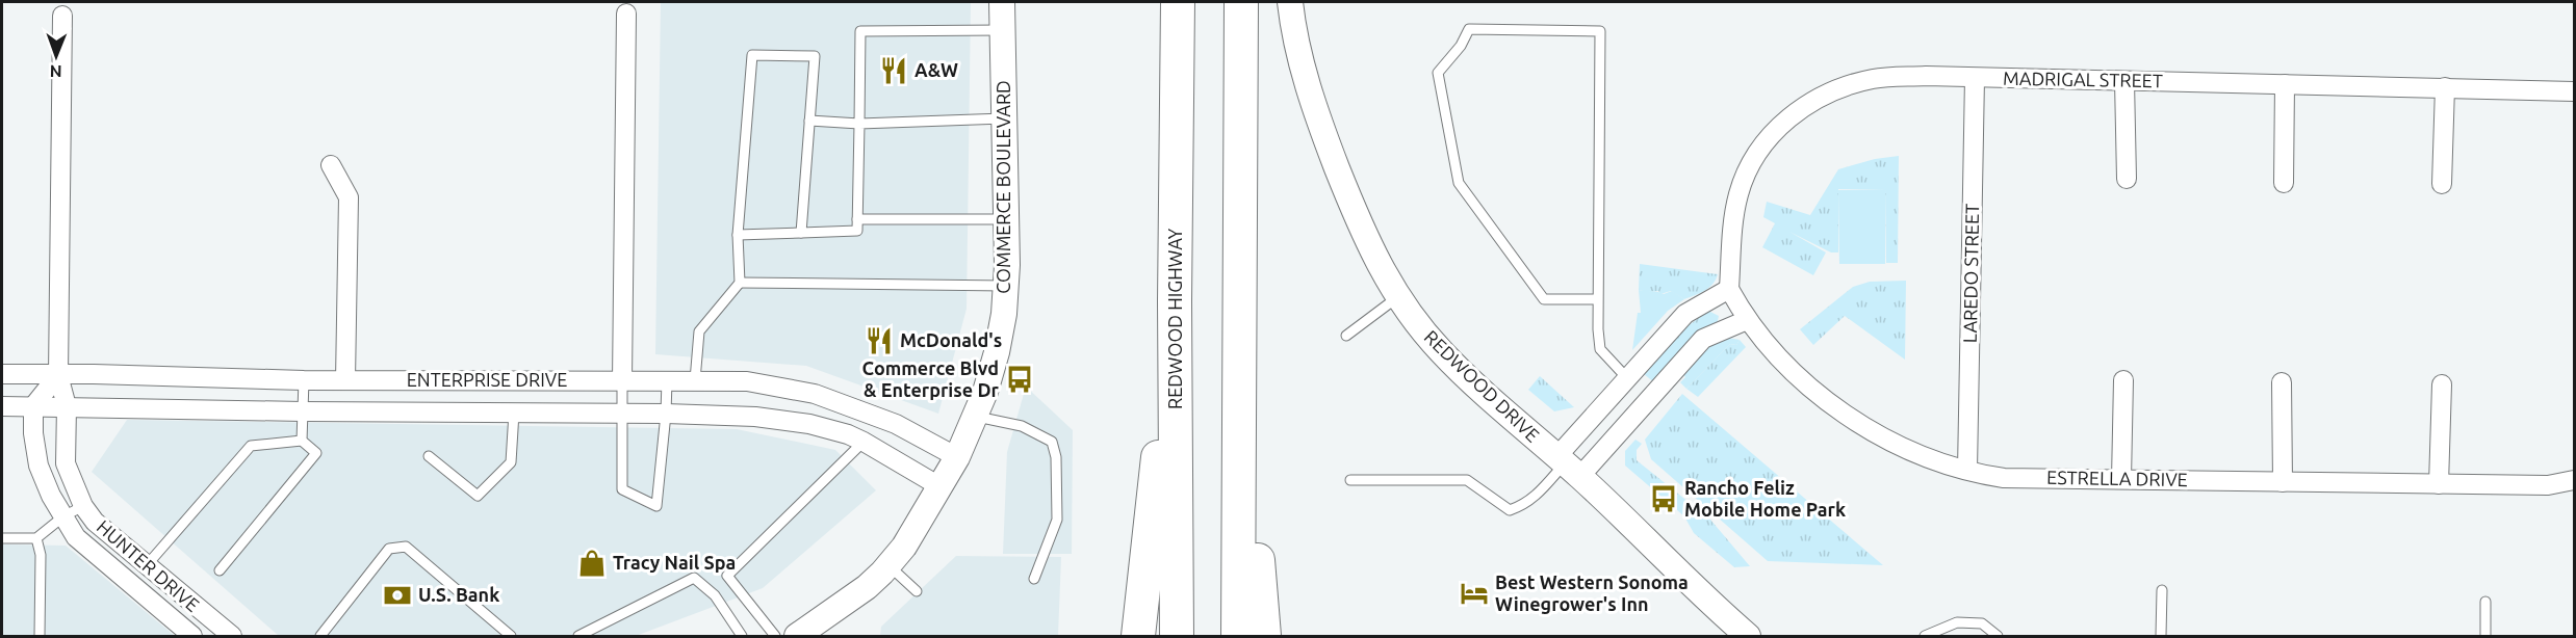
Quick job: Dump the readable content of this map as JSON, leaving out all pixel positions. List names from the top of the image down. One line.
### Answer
{"streets":{"highway":["REDWOOD HIGHWAY"],"main road":["COMMERCE BOULEVARD","REDWOOD DRIVE"],"street":["MADRIGAL STREET","LAREDO STREET","ENTERPRISE DRIVE","ESTRELLA DRIVE","HUNTER DRIVE"]},"crossings":[["MADRIGAL STREET","LAREDO STREET"],["MADRIGAL STREET","ESTRELLA DRIVE"],["COMMERCE BOULEVARD","ENTERPRISE DRIVE"],["LAREDO STREET","ESTRELLA DRIVE"],["ENTERPRISE DRIVE","HUNTER DRIVE"]],"places":{"restaurant":["A&W","McDonald's"],"bus stop":["Commerce Blvd & Enterprise Dr","Rancho Feliz Mobile Home Park"],"shop":["Tracy Nail Spa"],"hotel":["Best Western Sonoma Winegrower's Inn"],"bank":["U.S. Bank"]},"north":"bottom"}
